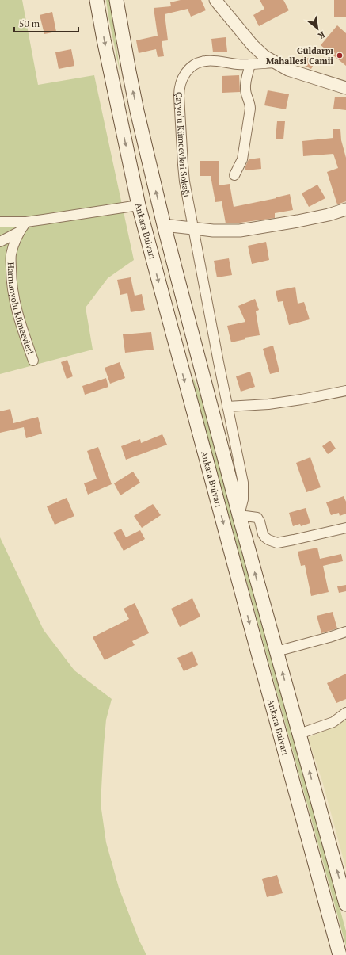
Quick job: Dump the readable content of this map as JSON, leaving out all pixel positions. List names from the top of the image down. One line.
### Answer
{"streets":{"main road":["Ankara Bulvarı"],"street":["Çayyolu Kümeevleri Sokağı","Harmanyolu Kümeevleri"]},"crossings":[["Çayyolu Kümeevleri Sokağı","Ankara Bulvarı"]],"places":["Güldarpı Mahallesi Camii"],"scale_bar":"50 m","north":"bottom right"}
